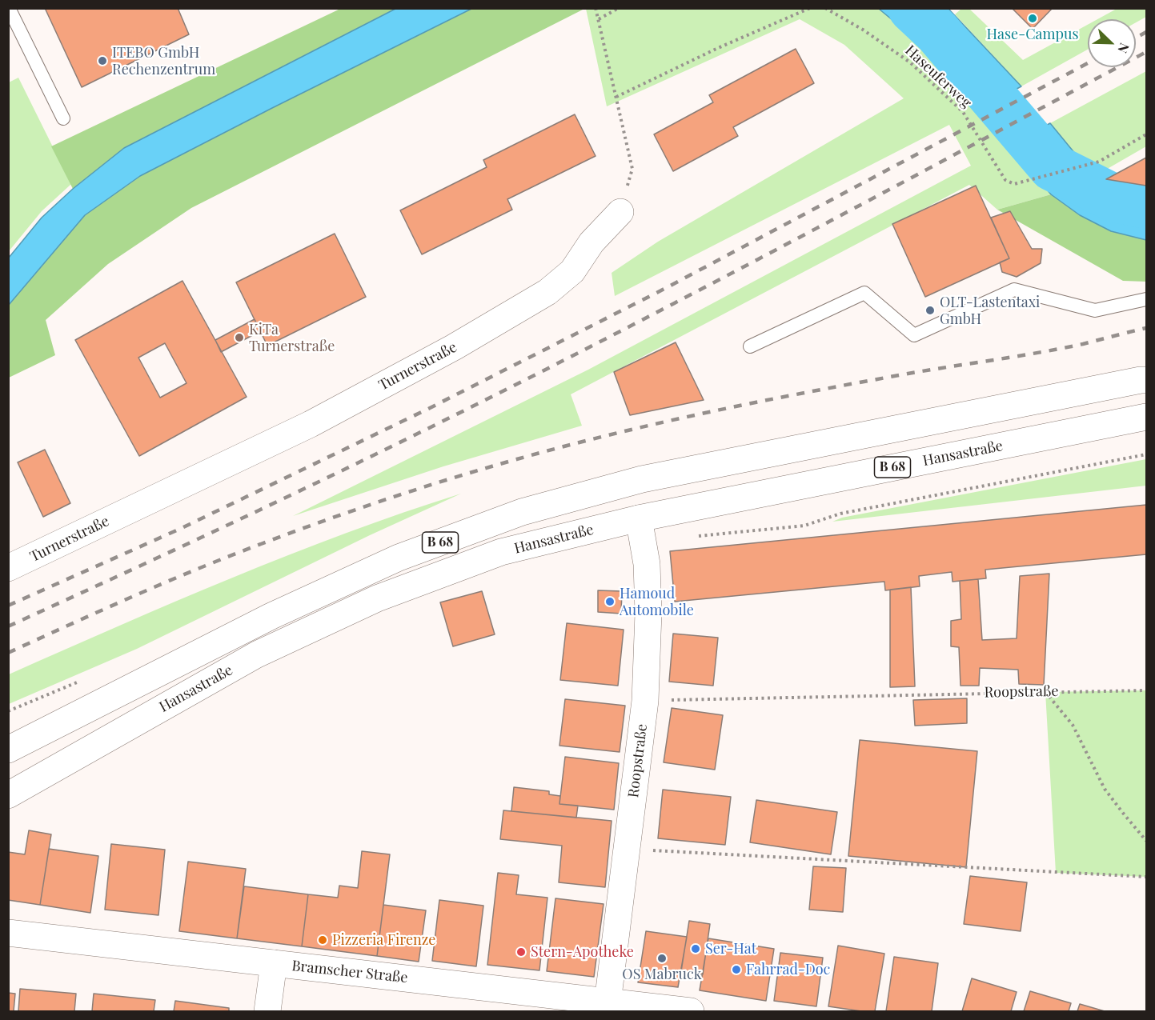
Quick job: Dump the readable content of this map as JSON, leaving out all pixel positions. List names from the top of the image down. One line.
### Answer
{"streets":{"main road":["Turnerstraße","Hansastraße","B 68","Roopstraße","Bramscher Straße"],"path":["Haseuferweg"]},"crossings":[["Hansastraße","Roopstraße"],["Roopstraße","Bramscher Straße"]],"places":["Hase-Campus","ITEBO GmbH Rechenzentrum","OLT-Lastentaxi GmbH","KiTa Turnerstraße","Hamoud Automobile","Pizzeria Firenze","Ser-Hat","Stern-Apotheke","OS Mabruck","Fahrrad-Doc"],"north":"bottom right"}
